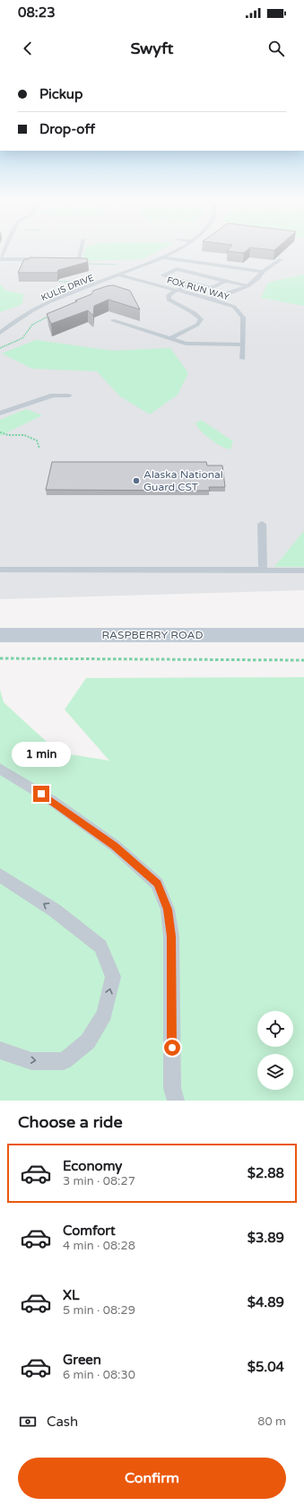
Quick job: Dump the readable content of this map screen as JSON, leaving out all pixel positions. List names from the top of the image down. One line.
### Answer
{"streets":{"main road":["RASPBERRY ROAD"],"lane":["KULIS DRIVE","FOX RUN WAY"]},"crossings":[["KULIS DRIVE","FOX RUN WAY"]],"places":["Alaska National Guard CST"],"page":{"status":"08:23","header":"Swyft","banner":["Pickup","Drop-off"],"bubble":"1 min","heading":"Choose a ride","list":[{"name":"Economy","note":"3 min · 08:27","value":"$2.88"},{"name":"Comfort","note":"4 min · 08:28","value":"$3.89"},{"name":"XL","note":"5 min · 08:29","value":"$4.89"},{"name":"Green","note":"6 min · 08:30","value":"$5.04"}],"pay":["Cash","80 m"],"buttons":"Confirm"}}
